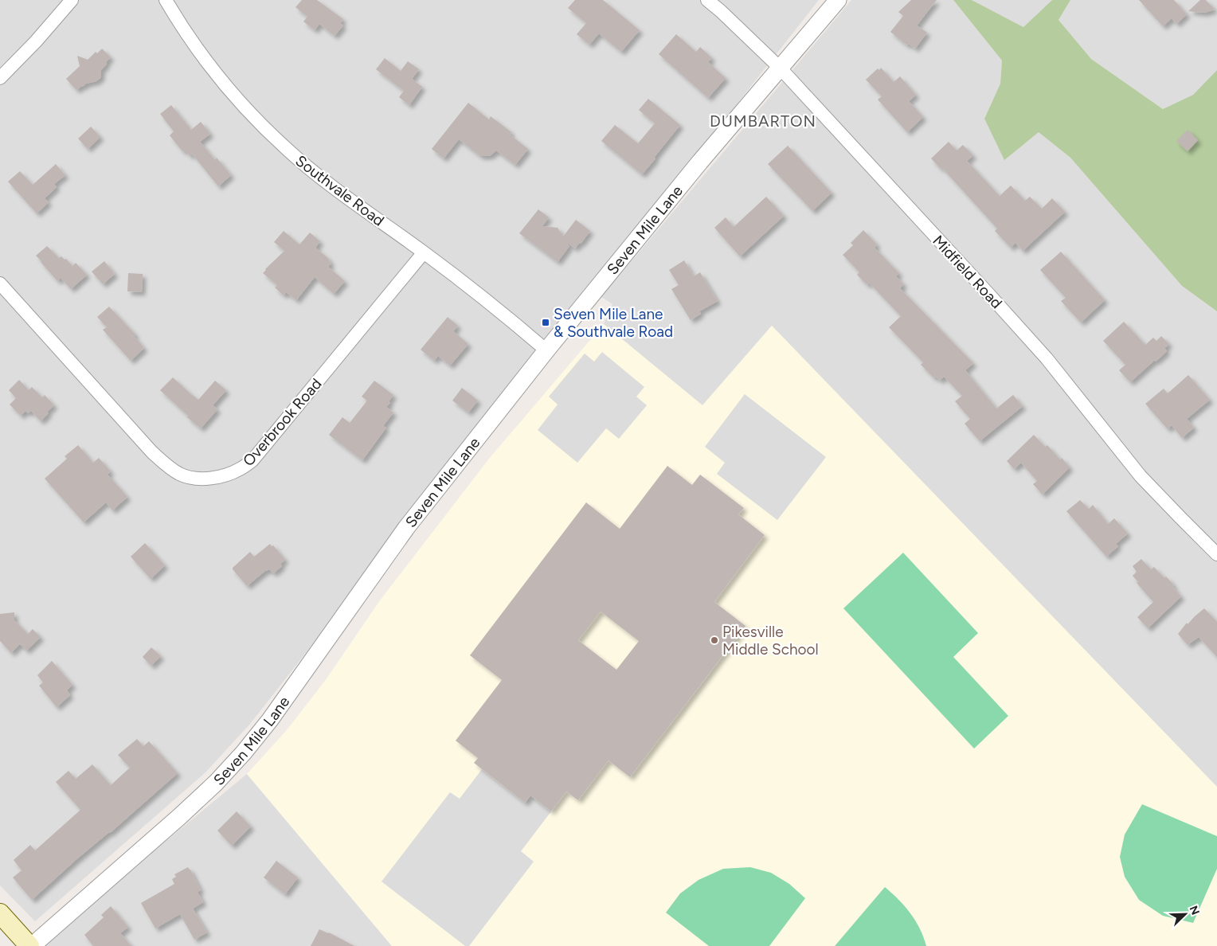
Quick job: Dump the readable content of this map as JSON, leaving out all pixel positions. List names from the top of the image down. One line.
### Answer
{"streets":{"street":["Southvale Road","Seven Mile Lane","Midfield Road","Overbrook Road"]},"crossings":[["Southvale Road","Seven Mile Lane"],["Southvale Road","Overbrook Road"],["Seven Mile Lane","Midfield Road"]],"districts":["DUMBARTON"],"places":{"transit":["Seven Mile Lane & Southvale Road"],"other":["Pikesville Middle School"]},"north":"top right"}
